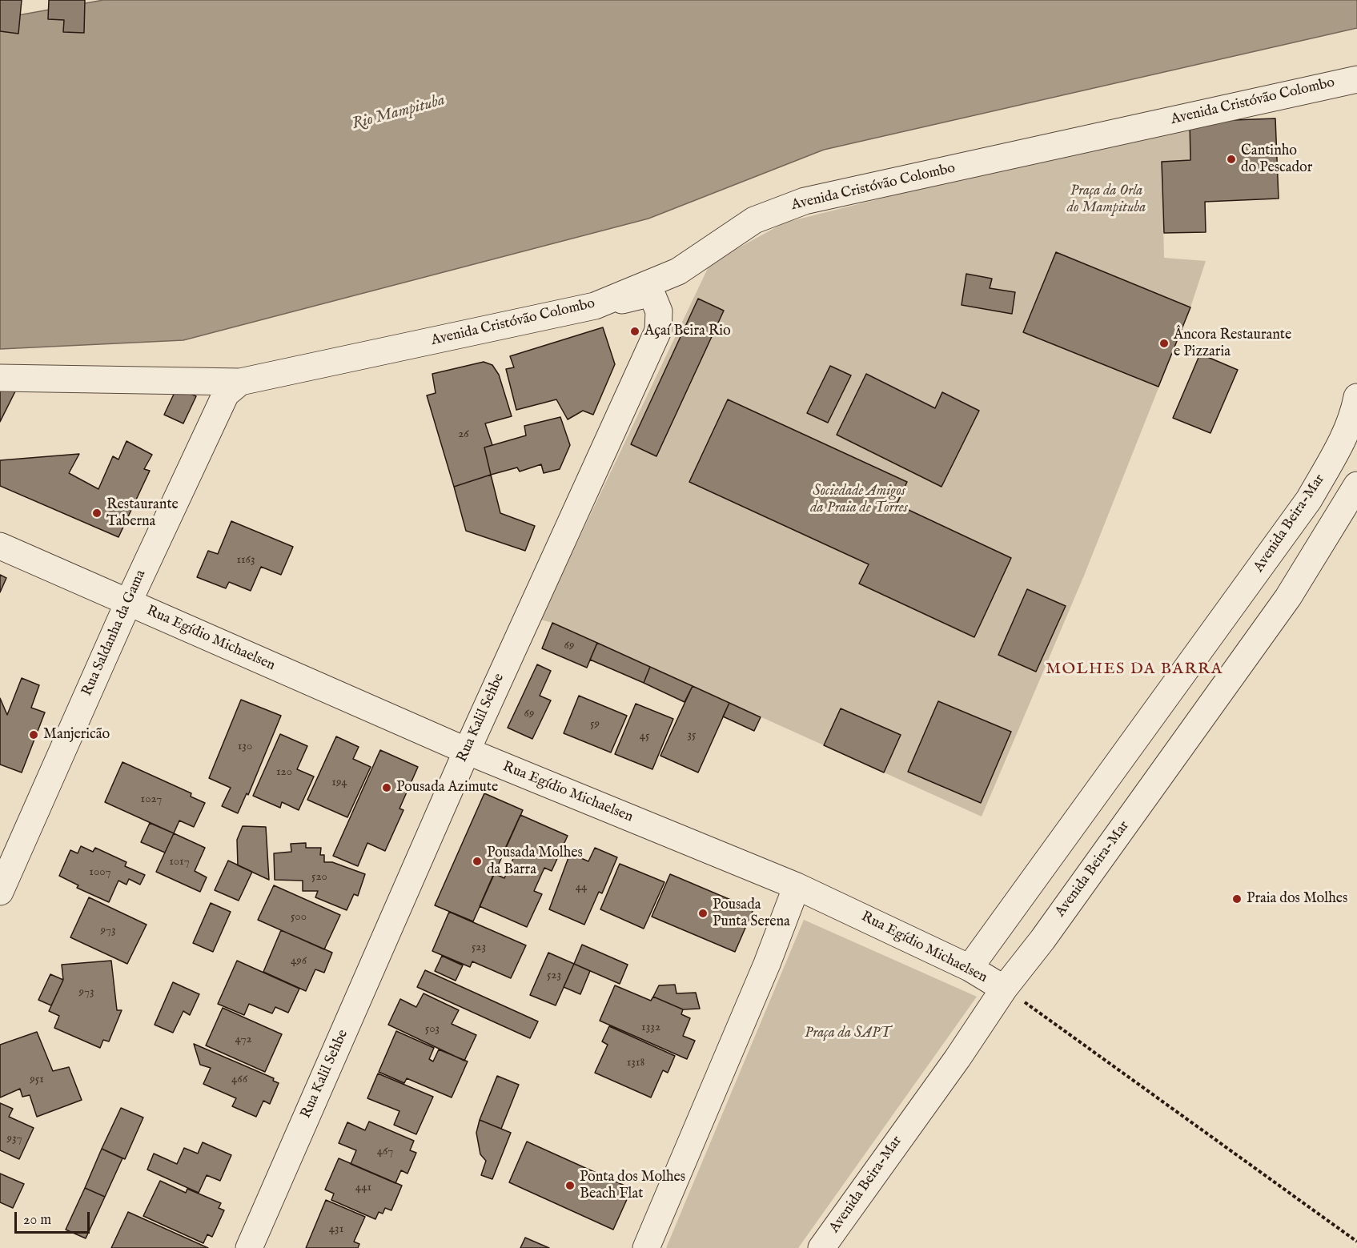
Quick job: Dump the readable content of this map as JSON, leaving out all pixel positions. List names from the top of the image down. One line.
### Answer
{"streets":{"street":["Avenida Cristóvão Colombo","Avenida Beira-Mar","Rua Saldanha da Gama","Rua Egídio Michaelsen","Rua Kalil Sehbe"]},"crossings":[["Avenida Cristóvão Colombo","Rua Saldanha da Gama"],["Avenida Cristóvão Colombo","Rua Kalil Sehbe"],["Avenida Beira-Mar","Rua Egídio Michaelsen"],["Rua Saldanha da Gama","Rua Egídio Michaelsen"],["Rua Egídio Michaelsen","Rua Kalil Sehbe"]],"districts":["MOLHES DA BARRA"],"water":["Rio Mampituba"],"parks":["Praça da Orla do Mampituba","Sociedade Amigos da Praia de Torres","Praça da SAPT"],"places":["Cantinho do Pescador","Açaí Beira Rio","Âncora Restaurante e Pizzaria","Restaurante Taberna","Manjericão","Pousada Azimute","Pousada Molhes da Barra","Praia dos Molhes","Pousada Punta Serena","Ponta dos Molhes Beach Flat"],"house_numbers":["26","1163","69","69","59","35","45","130","120","194","1027","1017","1007","520","44","500","973","523","496","523","973","1332","503","472","1318","951","466","937","467","441","431"],"scale_bar":"20 m"}
